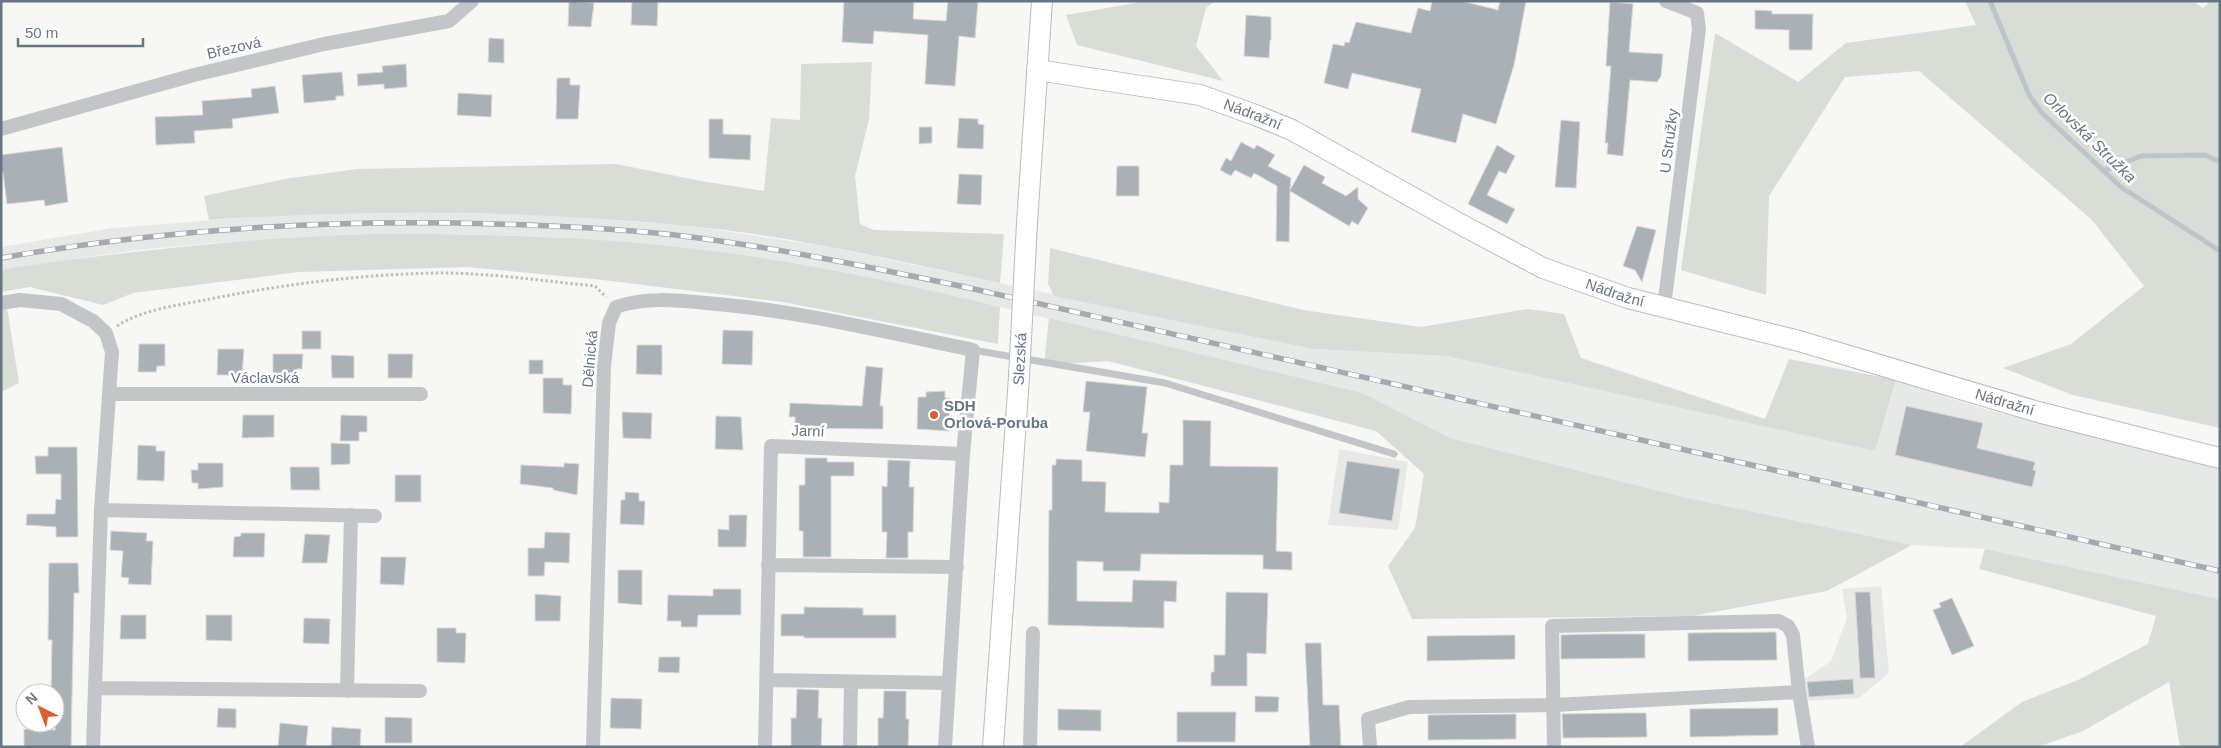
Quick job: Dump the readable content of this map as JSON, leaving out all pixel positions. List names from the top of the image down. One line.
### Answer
{"streets":{"street":["Březová","Nádražní","U Stružky","Dělnická","Slezská","Václavská","Jarní"]},"crossings":[["Nádražní","U Stružky"],["Nádražní","Slezská"]],"water":["Orlovská Stružka"],"places":["SDH Orlová-Poruba"],"scale_bar":"50 m","north":"top left"}
